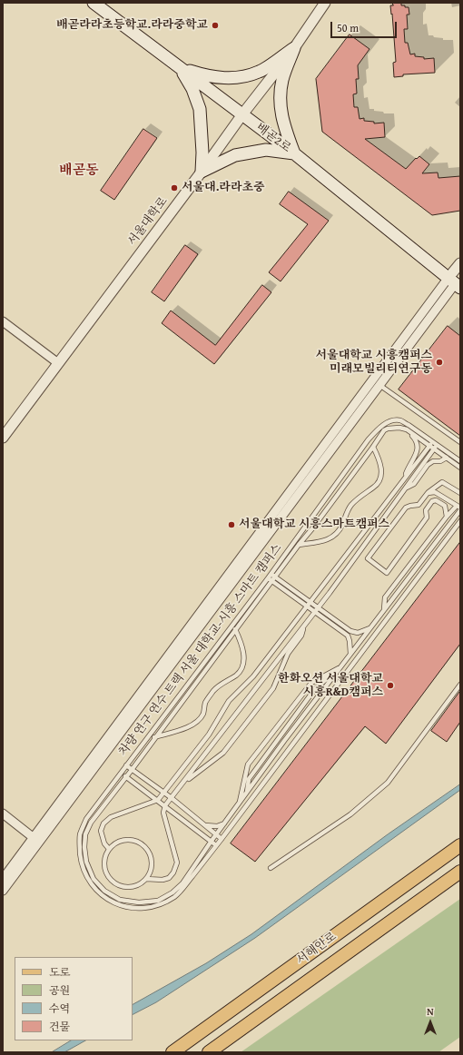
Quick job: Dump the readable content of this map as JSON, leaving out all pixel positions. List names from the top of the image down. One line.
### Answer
{"streets":{"main road":["배곧2로","서해안로"],"street":["서울대학로"],"lane":["차량 연구 연수 트랙 서울 대학교-시흥 스마트 캠퍼스"]},"crossings":[["배곧2로","서울대학로"]],"districts":["배곧동"],"places":["배곧라라초등학교.라라중학교","서울대.라라초중","서울대학교 시흥캠퍼스 미래모빌리티연구동","서울대학교 시흥스마트캠퍼스","한화오션 서울대학교 시흥R&D캠퍼스"],"legend":["도로","공원","수역","건물"],"scale_bar":"50 m","north":"top"}
